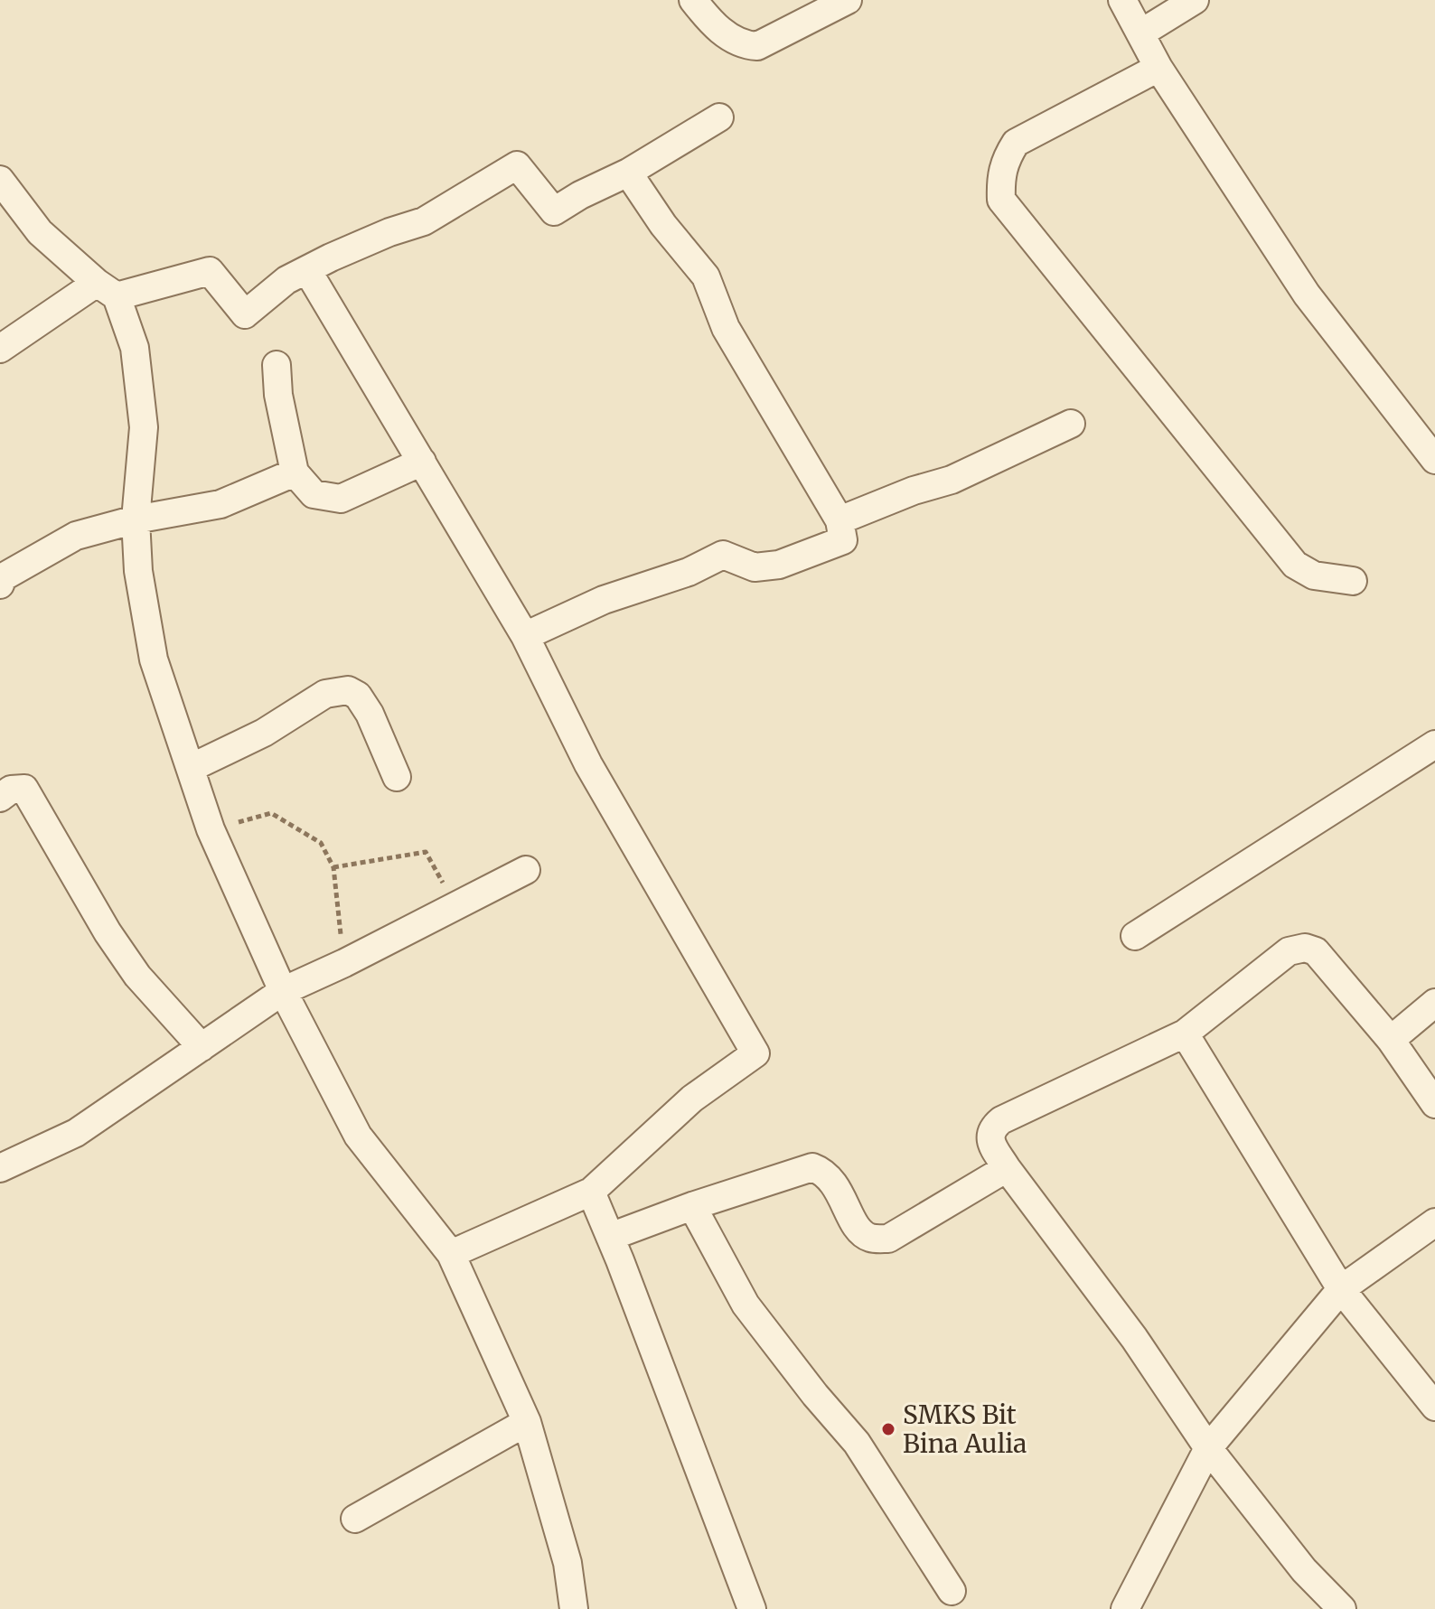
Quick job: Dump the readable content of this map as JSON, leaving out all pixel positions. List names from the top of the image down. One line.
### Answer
{"places":["SMKS Bit Bina Aulia"]}
